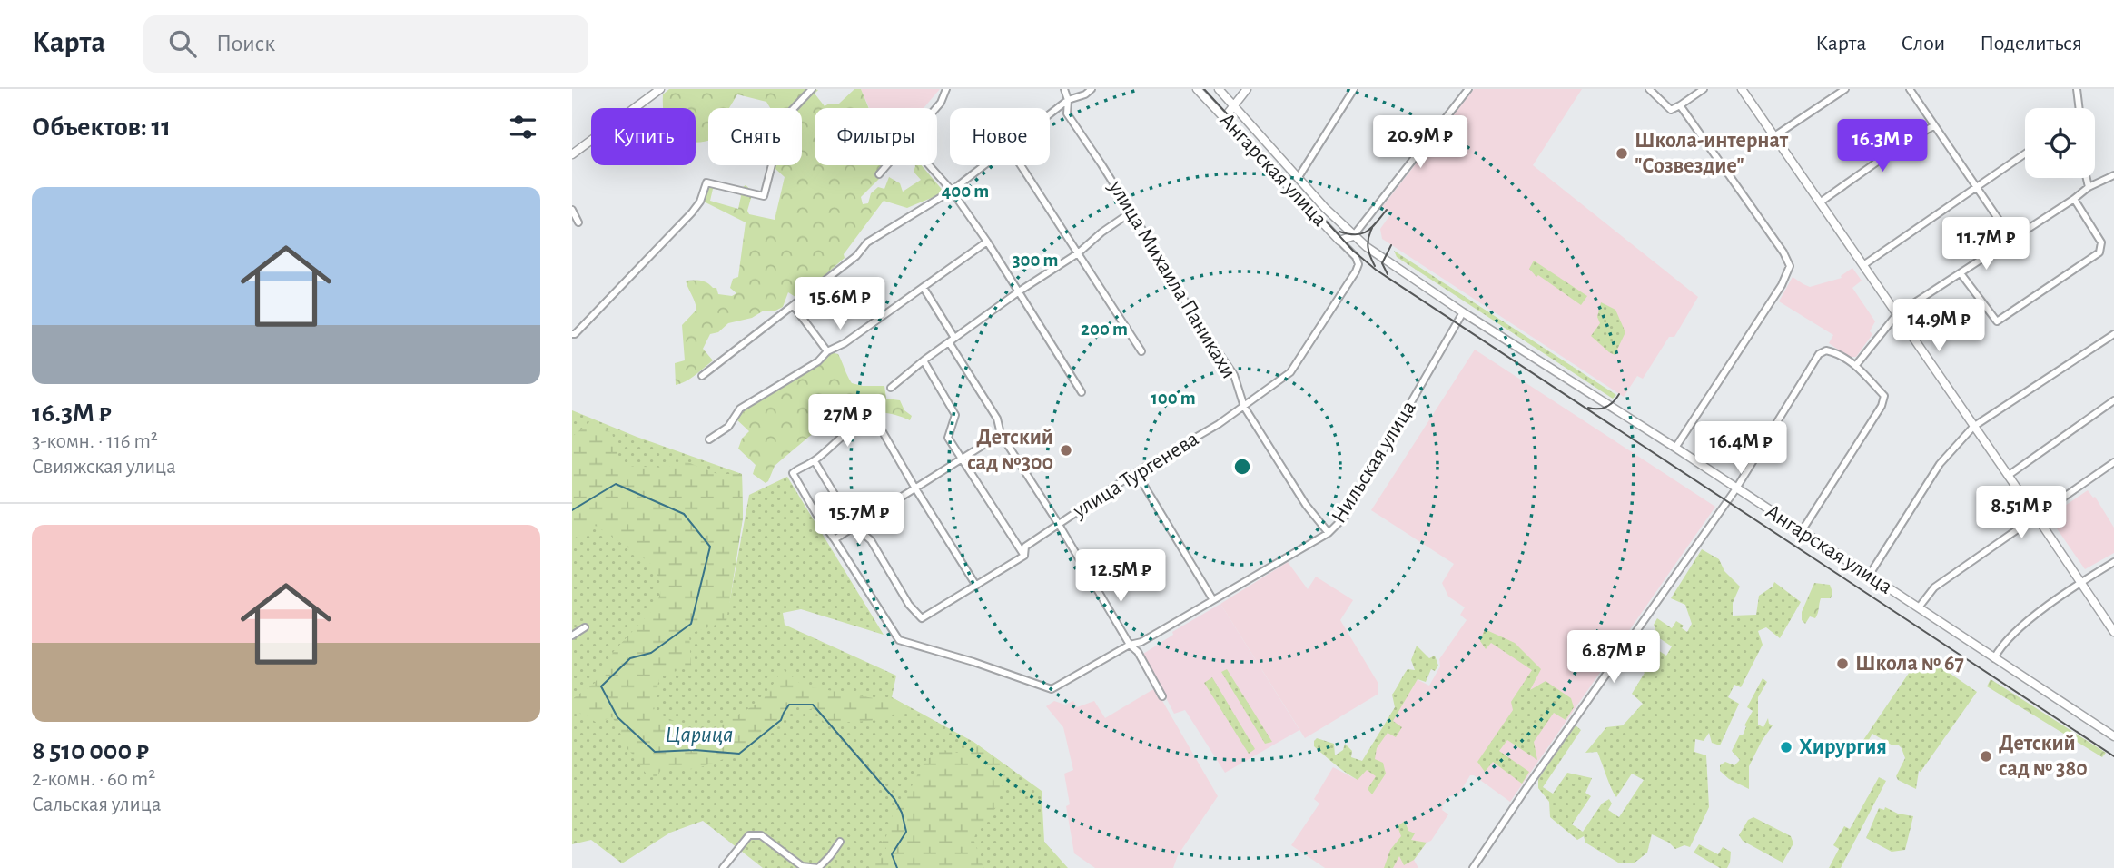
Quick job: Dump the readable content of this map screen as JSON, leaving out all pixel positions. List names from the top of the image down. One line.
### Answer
{"streets":{"main road":["Ангарская улица"],"street":["улица Михаила Паникахи","Нильская улица","улица Тургенева"]},"crossings":[["Ангарская улица","Нильская улица"],["Ангарская улица","улица Тургенева"],["улица Михаила Паникахи","Нильская улица"],["улица Михаила Паникахи","улица Тургенева"]],"water":["Царица"],"places":["Школа-интернат \"Созвездие\"","Детский сад №300","Школа № 67","Хирургия","Детский сад № 380"],"page":{"header":"Карта","search":"Поиск","nav":["Карта","Слои","Поделиться"],"heading":"Объектов: 11","chip":["Купить","Снять","Фильтры","Новое"],"price":["20.9M ₽","16.3M ₽","11.7M ₽","15.6M ₽","14.9M ₽","27M ₽","16.4M ₽","8.51M ₽","15.7M ₽","12.5M ₽","6.87M ₽"],"list":[{"name":"16.3M ₽","note":"3-комн. · 116 m² · Свияжская улица"},{"name":"8 510 000 ₽","note":"2-комн. · 60 m² · Сальская улица"}]},"rings":["400 m","300 m","200 m","100 m"]}
